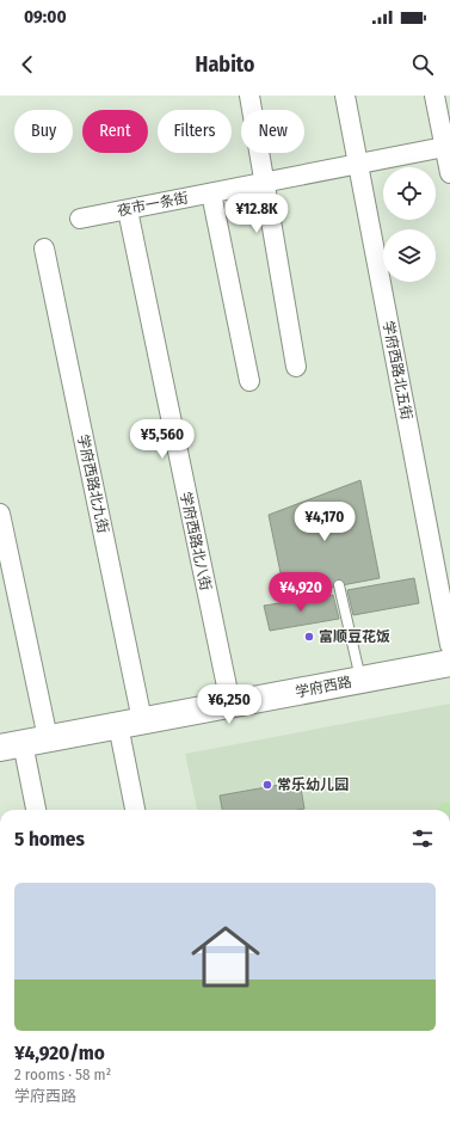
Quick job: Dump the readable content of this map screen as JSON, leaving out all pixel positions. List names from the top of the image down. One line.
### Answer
{"streets":{"street":["夜市一条街","学府西路北五街","学府西路北九街","学府西路北八街","学府西路"]},"crossings":[["夜市一条街","学府西路北五街"],["夜市一条街","学府西路北八街"],["学府西路北九街","学府西路"],["学府西路北八街","学府西路"]],"places":["富顺豆花饭","常乐幼儿园"],"page":{"status":"09:00","header":"Habito","chip":["Buy","Rent","Filters","New"],"price":["¥12.8K","¥5,560","¥4,170","¥4,920","¥6,250"],"heading":"5 homes","list":[{"name":"¥4,920/mo","note":"2 rooms · 58 m² · 学府西路"}]}}
